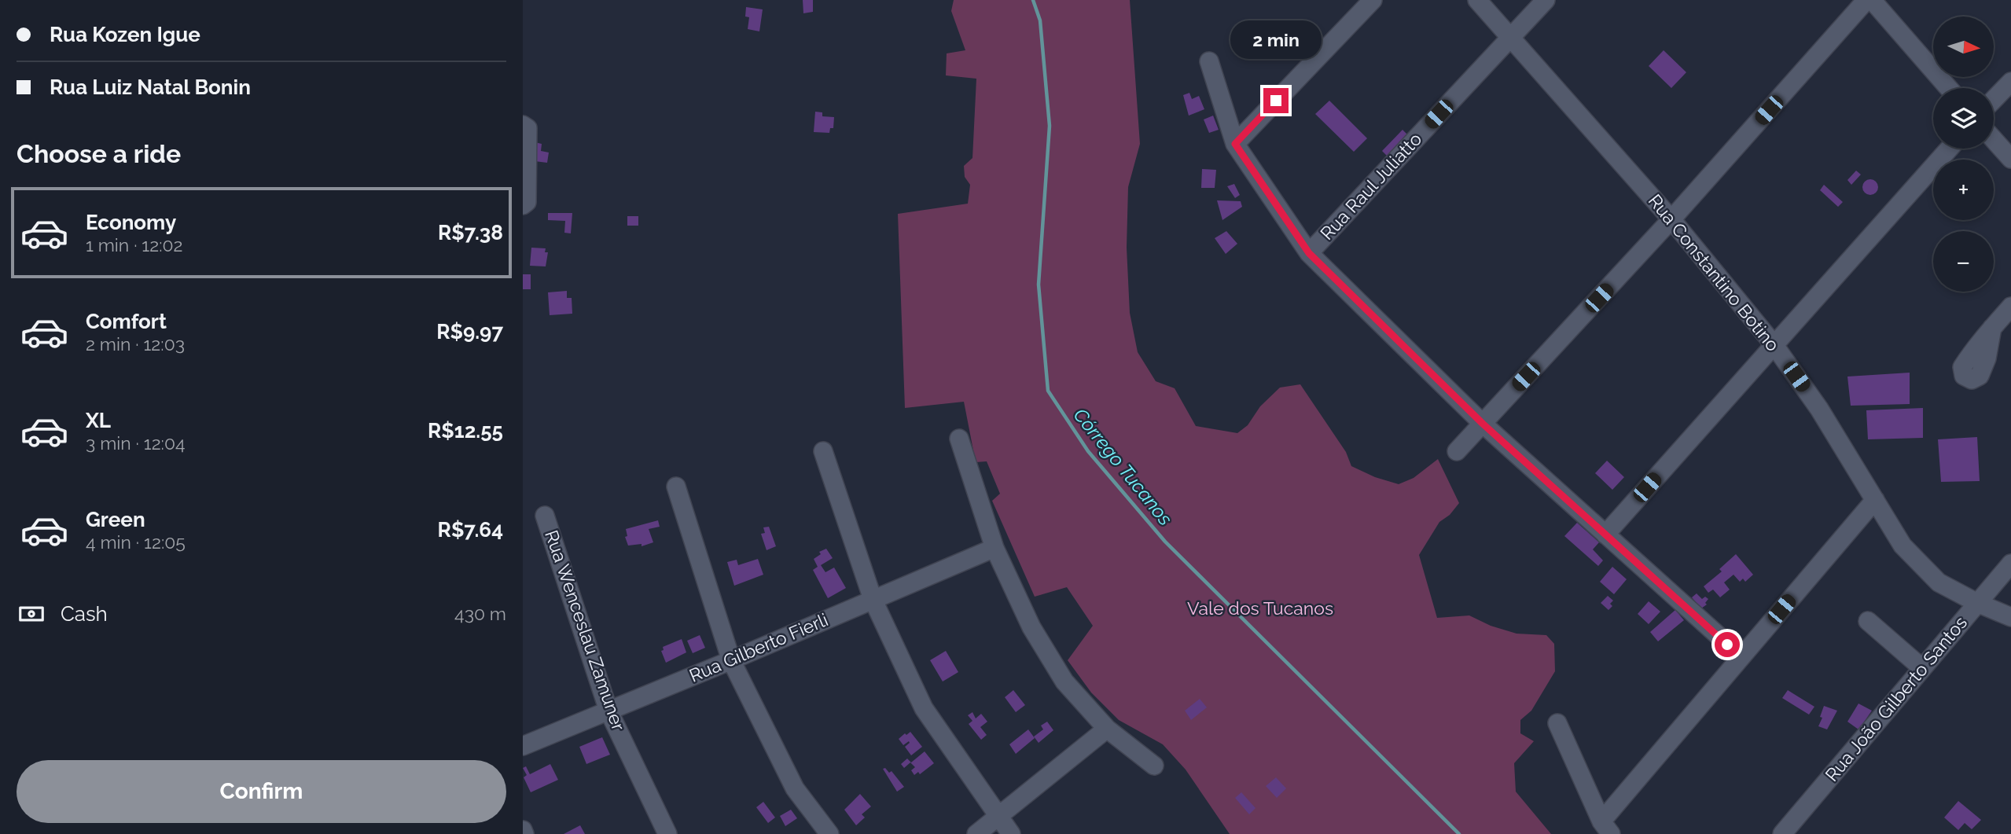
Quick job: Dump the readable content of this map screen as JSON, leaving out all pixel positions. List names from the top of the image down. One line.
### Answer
{"streets":{"street":["Rua Raul Juliatto","Rua Constantino Botino","Rua Wenceslau Zamuner","Rua Gilberto Fierli","Rua João Gilberto Santos"]},"crossings":[["Rua Raul Juliatto","Rua Constantino Botino"],["Rua Constantino Botino","Rua João Gilberto Santos"],["Rua Wenceslau Zamuner","Rua Gilberto Fierli"]],"water":["Córrego Tucanos"],"parks":["Vale dos Tucanos"],"north":"right","page":{"banner":["Rua Kozen Igue","Rua Luiz Natal Bonin"],"map_buttons":["+","−"],"bubble":"2 min","heading":"Choose a ride","list":[{"name":"Economy","note":"1 min · 12:02","value":"R$7.38"},{"name":"Comfort","note":"2 min · 12:03","value":"R$9.97"},{"name":"XL","note":"3 min · 12:04","value":"R$12.55"},{"name":"Green","note":"4 min · 12:05","value":"R$7.64"}],"pay":["Cash","430 m"],"buttons":"Confirm"}}
